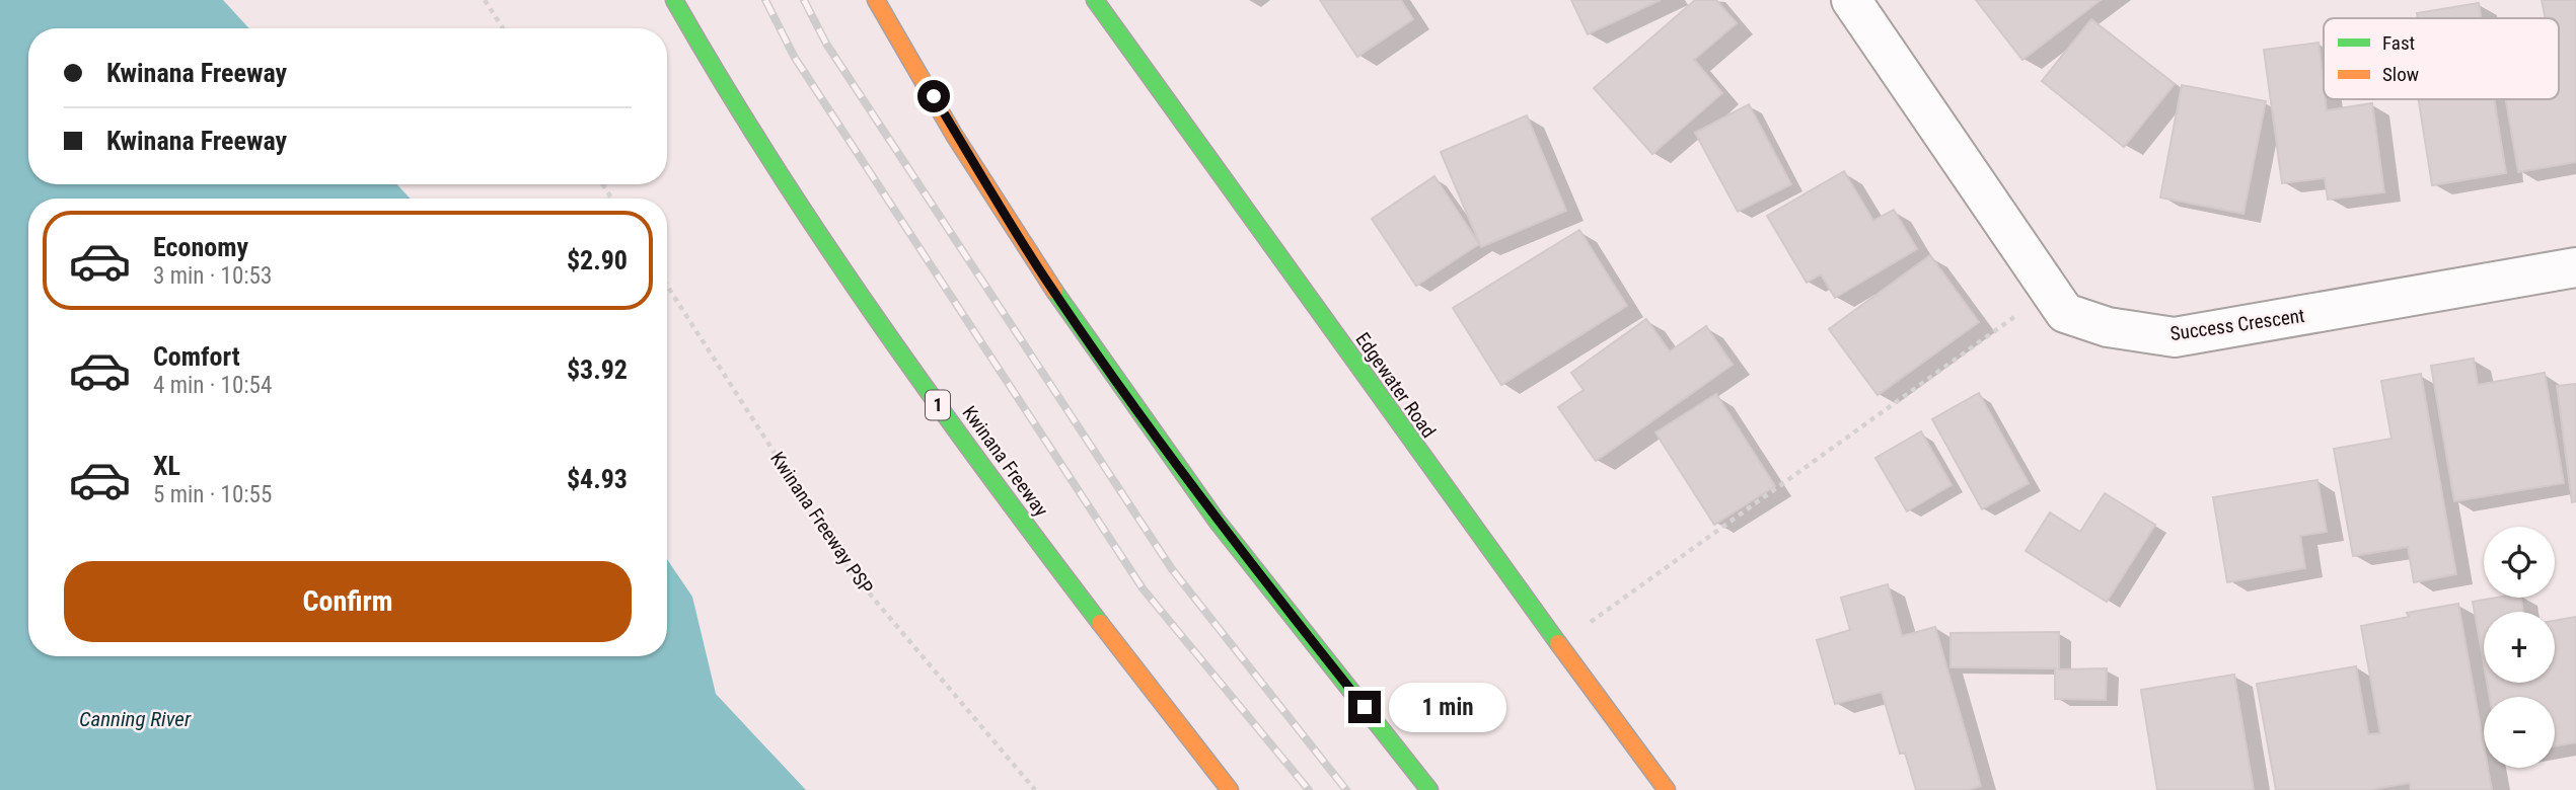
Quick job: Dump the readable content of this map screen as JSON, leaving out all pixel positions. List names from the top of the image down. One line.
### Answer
{"streets":{"main road":["Edgewater Road","1","Kwinana Freeway"],"street":["Success Crescent"],"path":["Kwinana Freeway PSP"]},"water":["Canning River"],"legend":["Fast","Slow"],"page":{"banner":["Kwinana Freeway","Kwinana Freeway"],"list":[{"name":"Economy","note":"3 min · 10:53","value":"$2.90"},{"name":"Comfort","note":"4 min · 10:54","value":"$3.92"},{"name":"XL","note":"5 min · 10:55","value":"$4.93"}],"map_buttons":["+","−"],"buttons":"Confirm","bubble":"1 min"}}
